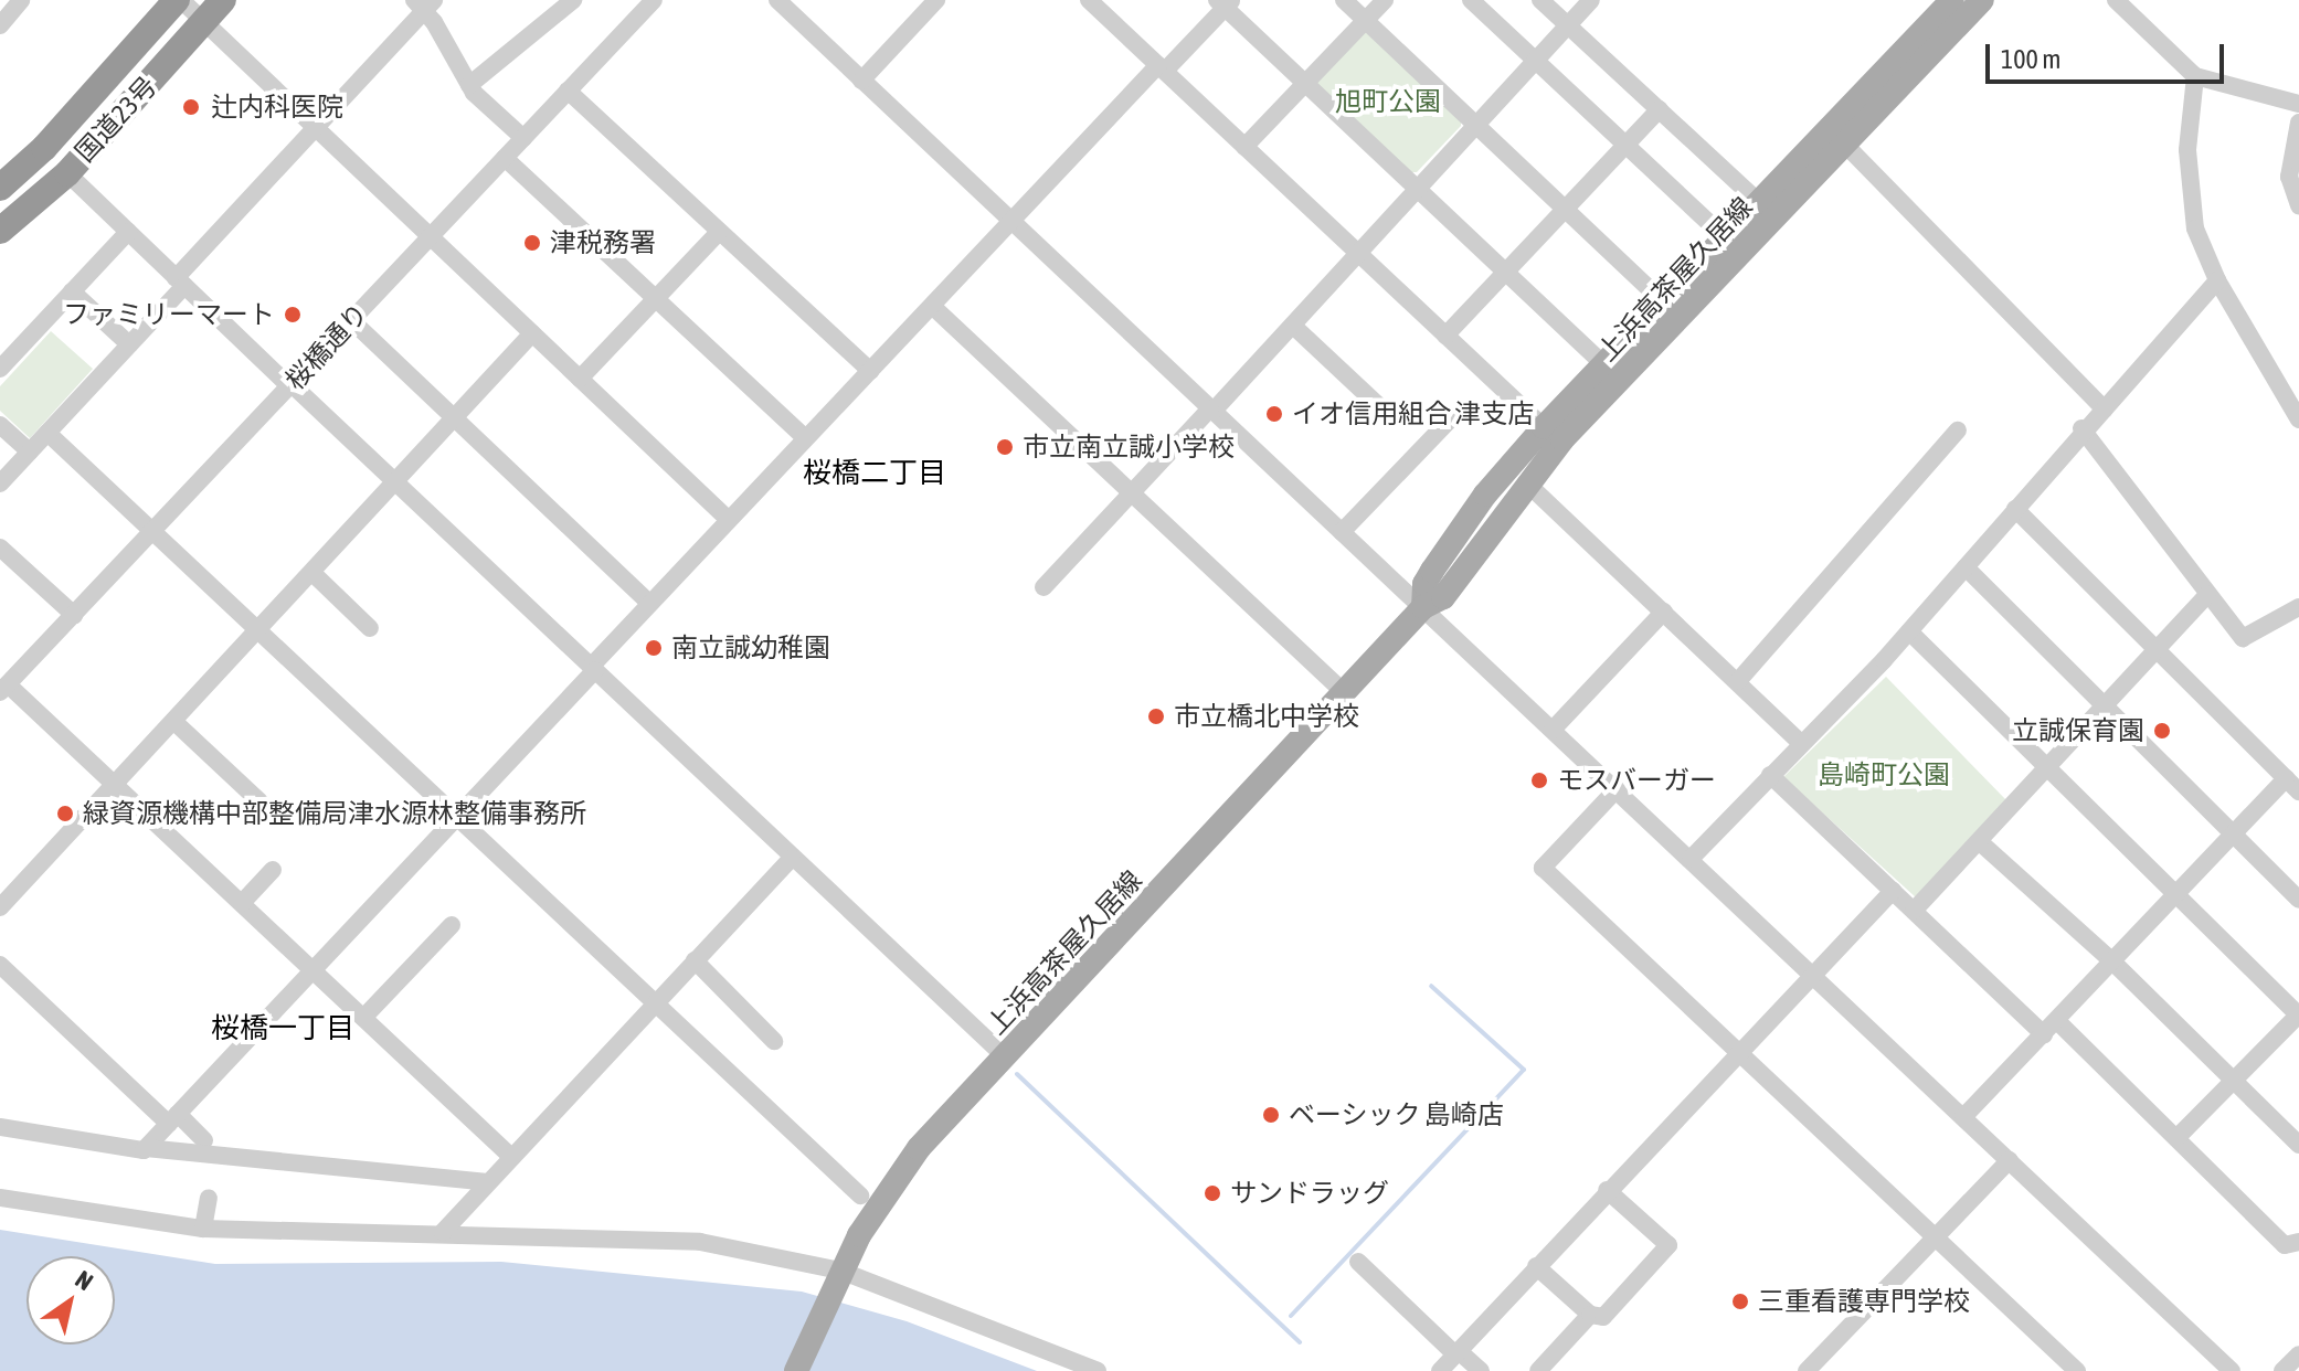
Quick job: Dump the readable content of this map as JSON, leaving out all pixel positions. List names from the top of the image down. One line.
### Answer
{"streets":{"highway":["国道23号"],"main road":["上浜高茶屋久居線"],"street":["桜橋通り"]},"districts":["桜橋二丁目","桜橋一丁目"],"parks":["旭町公園","島崎町公園"],"places":["辻内科医院","津税務署","ファミリーマート","イオ信用組合 津支店","市立南立誠小学校","南立誠幼稚園","市立橋北中学校","立誠保育園","モスバーガー","緑資源機構中部整備局津水源林整備事務所","ベーシック 島崎店","サンドラッグ","三重看護専門学校"],"scale_bar":"100 m","north":"top right"}
